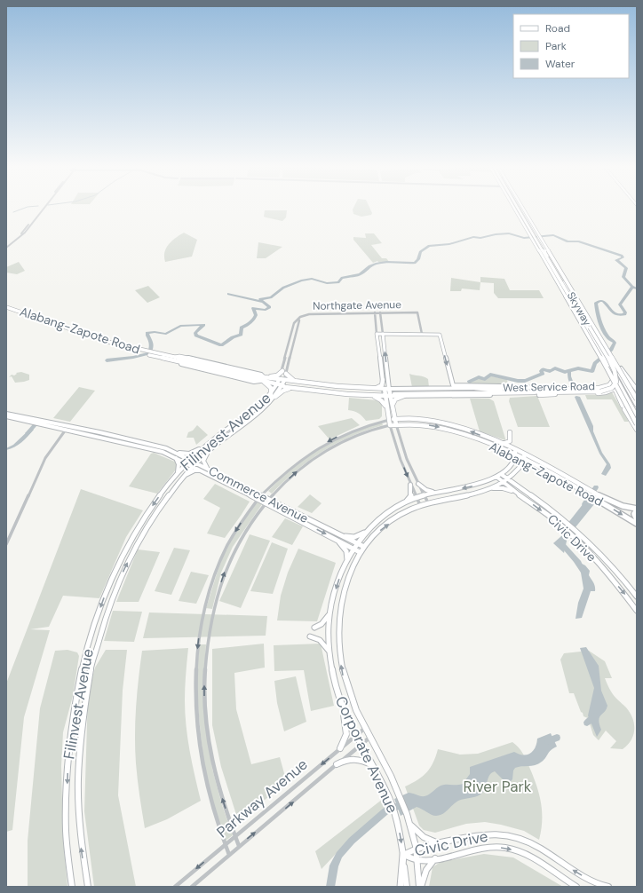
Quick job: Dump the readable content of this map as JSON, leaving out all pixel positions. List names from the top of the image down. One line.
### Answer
{"streets":{"highway":["Skyway","Alabang-Zapote Road"],"main road":["West Service Road","Filinvest Avenue","Commerce Avenue","Civic Drive","Corporate Avenue"],"street":["Northgate Avenue","Parkway Avenue"]},"crossings":[["Northgate Avenue","Filinvest Avenue"],["Alabang-Zapote Road","West Service Road"],["Alabang-Zapote Road","Filinvest Avenue"],["Alabang-Zapote Road","Corporate Avenue"],["Filinvest Avenue","Commerce Avenue"],["Commerce Avenue","Corporate Avenue"],["Civic Drive","Corporate Avenue"],["Corporate Avenue","Parkway Avenue"]],"parks":["River Park"],"legend":["Road","Park","Water"]}
